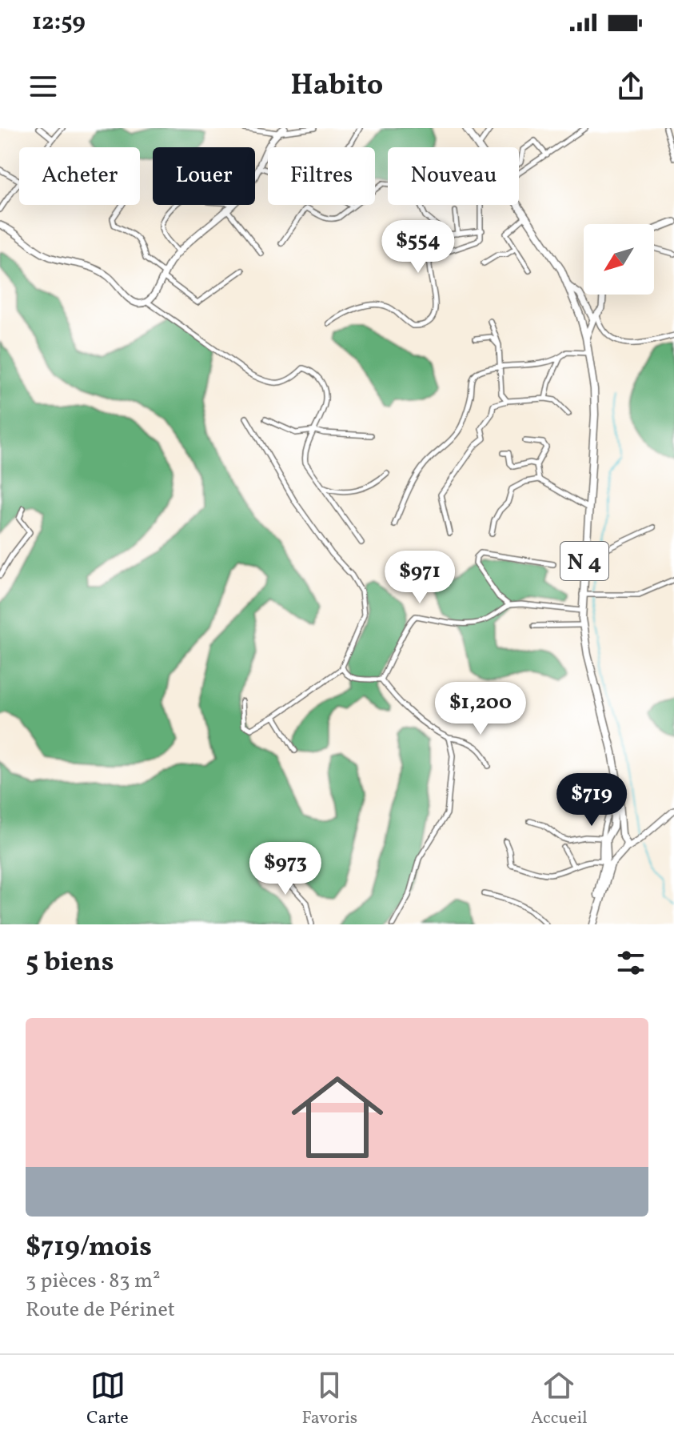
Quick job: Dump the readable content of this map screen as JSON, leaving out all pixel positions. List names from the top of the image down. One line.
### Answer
{"streets":{"main road":["N 4"]},"north":"bottom left","page":{"status":"12:59","header":"Habito","chip":["Acheter","Louer","Filtres","Nouveau"],"price":["$554","$971","$1,200","$719","$973"],"heading":"5 biens","list":[{"name":"$719/mois","note":"3 pièces · 83 m² · Route de Périnet"}],"tabs":["Carte","Favoris","Accueil"]}}
